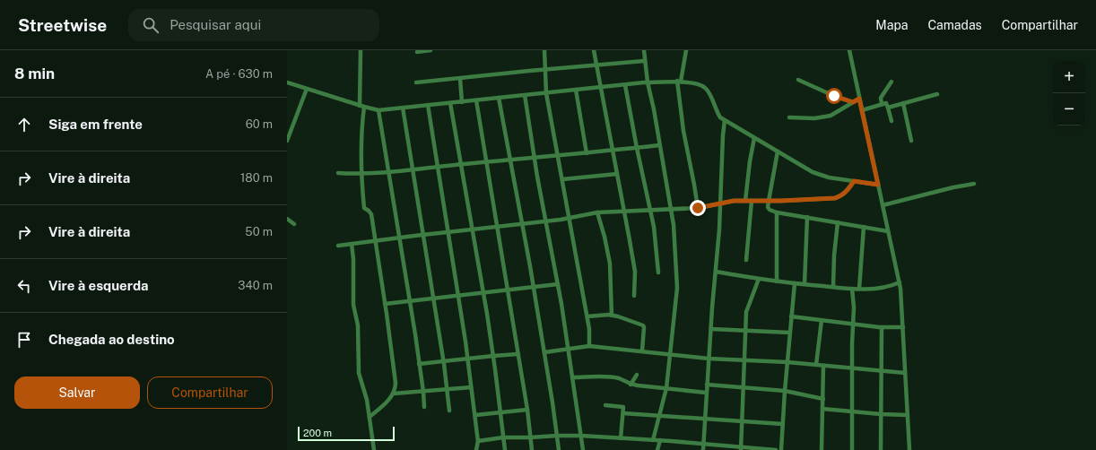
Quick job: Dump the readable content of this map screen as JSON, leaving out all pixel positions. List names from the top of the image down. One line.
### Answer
{"scale_bar":"200 m","page":{"header":"Streetwise","search":"Pesquisar aqui","nav":["Mapa","Camadas","Compartilhar"],"heading":["8 min","A pé · 630 m"],"map_buttons":["+","−"],"list":[["Siga em frente","60 m"],["Vire à direita","180 m"],["Vire à direita","50 m"],["Vire à esquerda","340 m"],"Chegada ao destino"],"buttons":["Salvar","Compartilhar"],"scale":"200 m"}}
